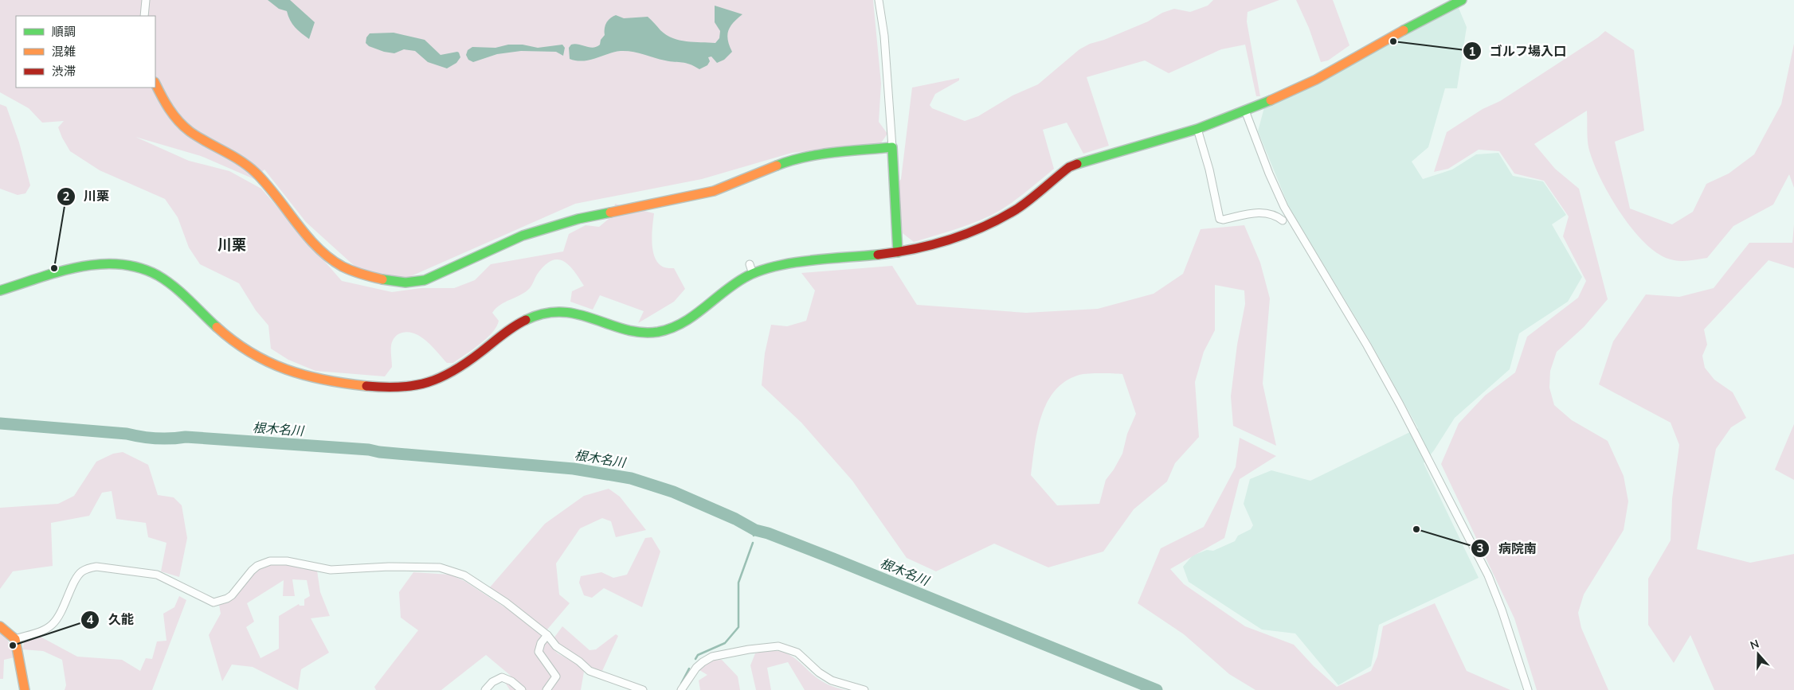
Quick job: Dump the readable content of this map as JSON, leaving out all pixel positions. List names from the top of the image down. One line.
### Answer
{"districts":["川栗"],"water":["根木名川"],"places":["ゴルフ場入口","川栗","病院南","久能"],"legend":["順調","混雑","渋滞"],"north":"top"}
